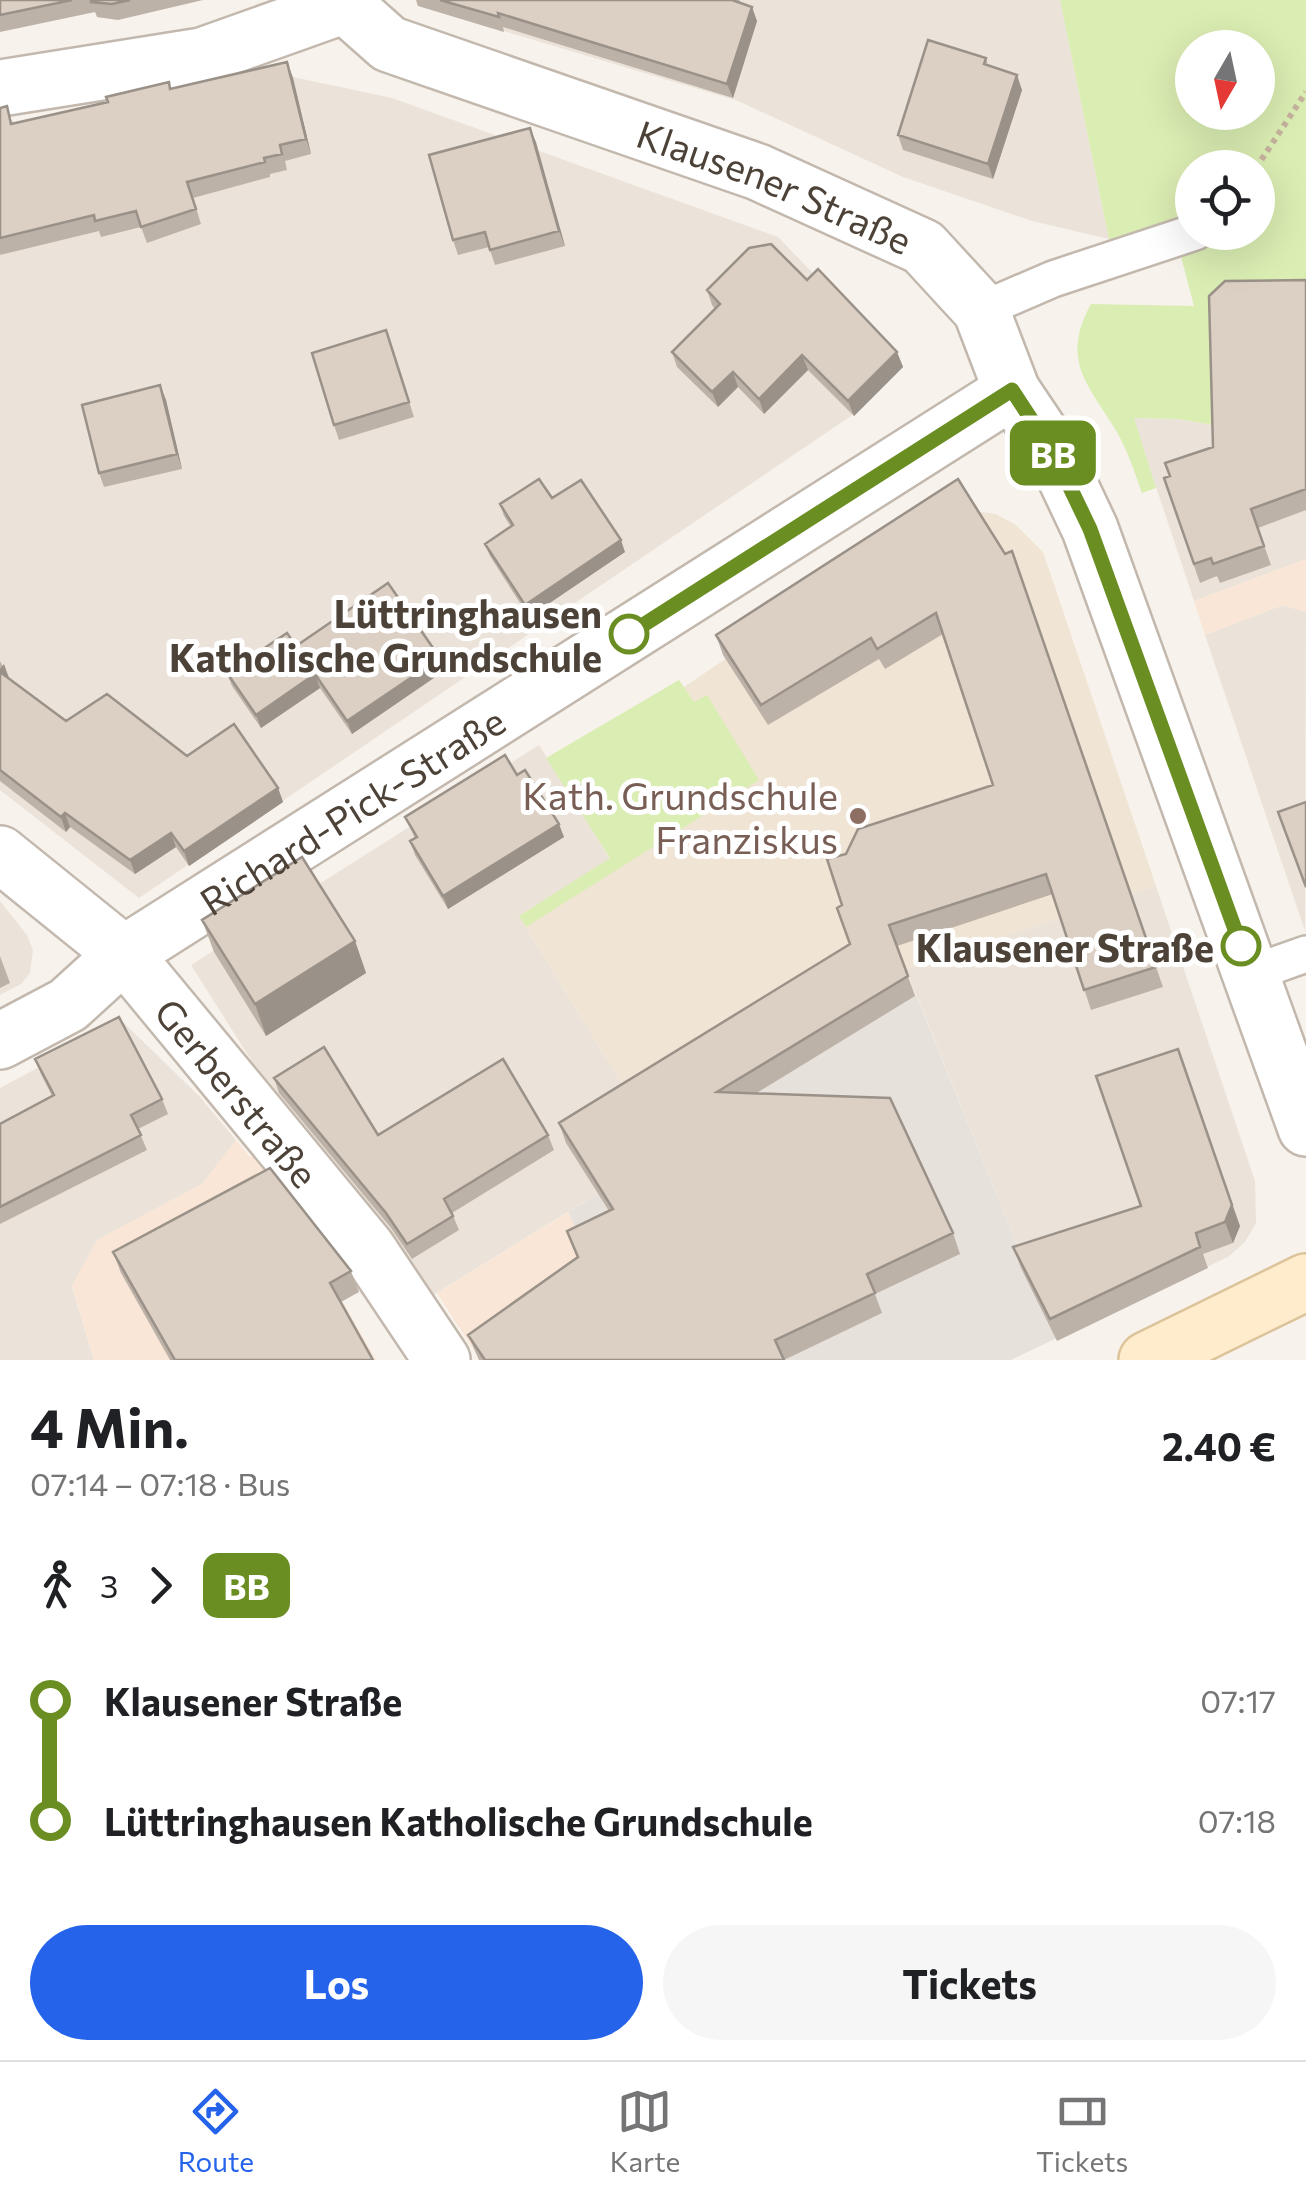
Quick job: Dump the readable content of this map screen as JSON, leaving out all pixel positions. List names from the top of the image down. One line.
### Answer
{"streets":{"street":["Klausener Straße","Richard-Pick-Straße","Gerberstraße"]},"crossings":[["Klausener Straße","Richard-Pick-Straße"],["Richard-Pick-Straße","Gerberstraße"]],"places":["Lüttringhausen Katholische Grundschule","Kath. Grundschule Franziskus","Klausener Straße"],"lines":["bus line BB"],"north":"bottom","page":{"on_map":"BB","heading":["4 Min.","07:14 – 07:18 · Bus","2.40 €"],"legs":["3","BB"],"list":[{"name":"Klausener Straße","value":"07:17"},{"name":"Lüttringhausen Katholische Grundschule","value":"07:18"}],"buttons":["Los","Tickets"],"tabs":["Route","Karte","Tickets"]}}
